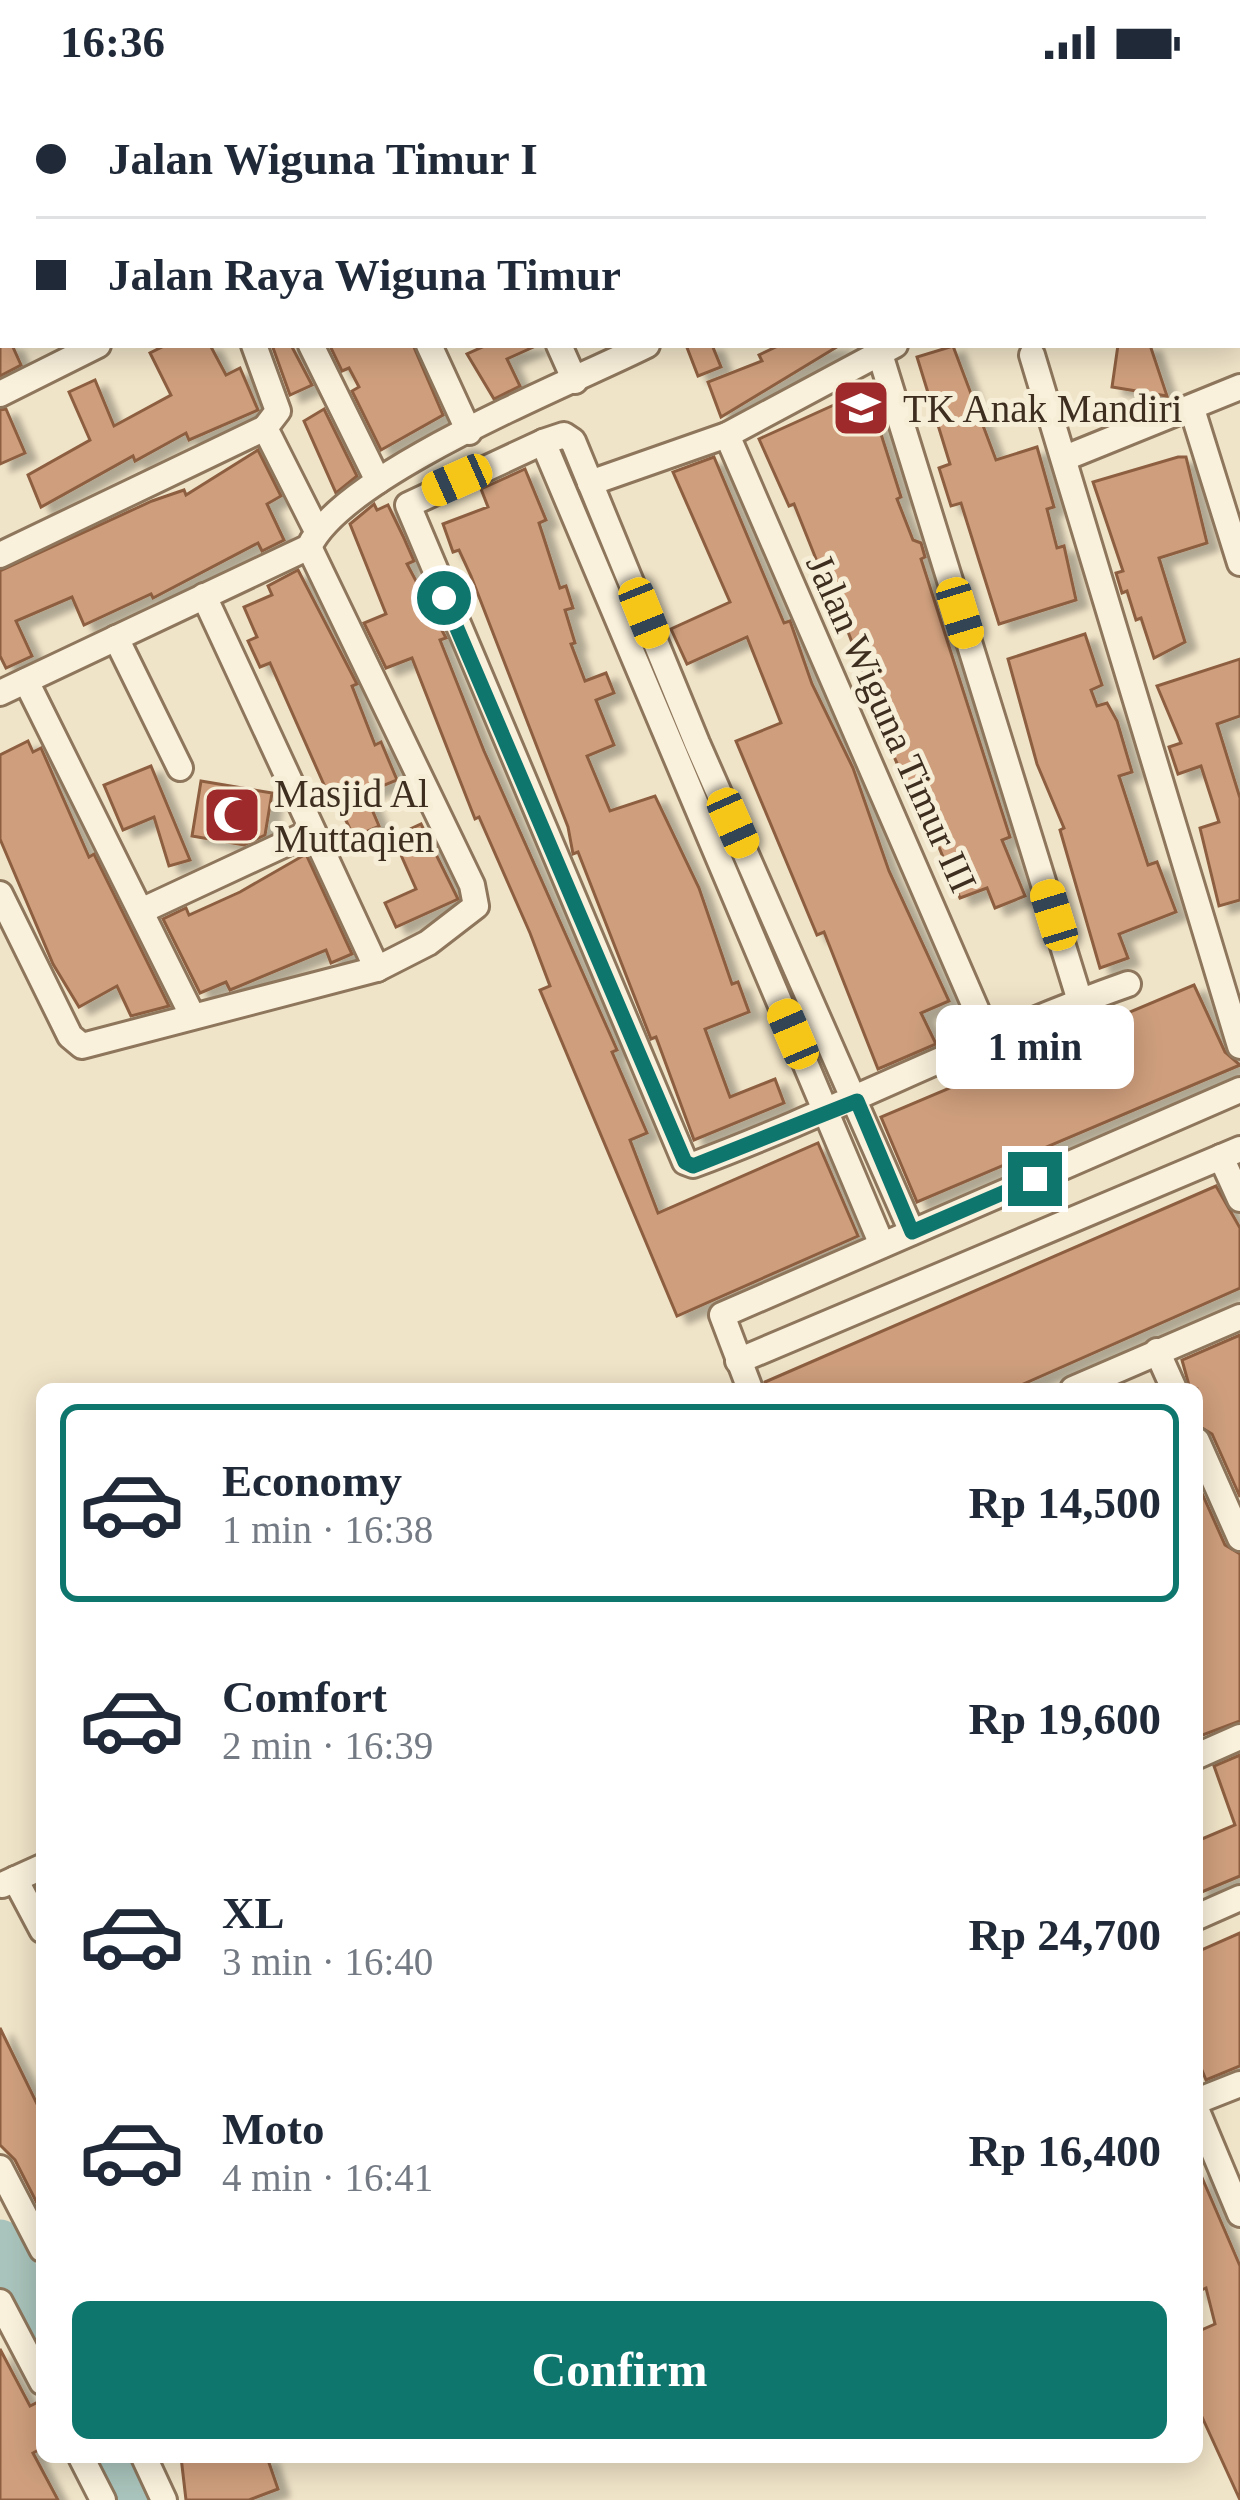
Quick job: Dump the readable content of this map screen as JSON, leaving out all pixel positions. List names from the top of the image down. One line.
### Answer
{"streets":{"street":["Jalan Wiguna Timur III"]},"places":{"school or university":["TK Anak Mandiri"],"mosque":["Masjid Al Muttaqien"]},"page":{"status":"16:36","banner":["Jalan Wiguna Timur I","Jalan Raya Wiguna Timur"],"bubble":"1 min","list":[{"name":"Economy","note":"1 min · 16:38","value":"Rp 14,500"},{"name":"Comfort","note":"2 min · 16:39","value":"Rp 19,600"},{"name":"XL","note":"3 min · 16:40","value":"Rp 24,700"},{"name":"Moto","note":"4 min · 16:41","value":"Rp 16,400"}],"buttons":"Confirm"}}
